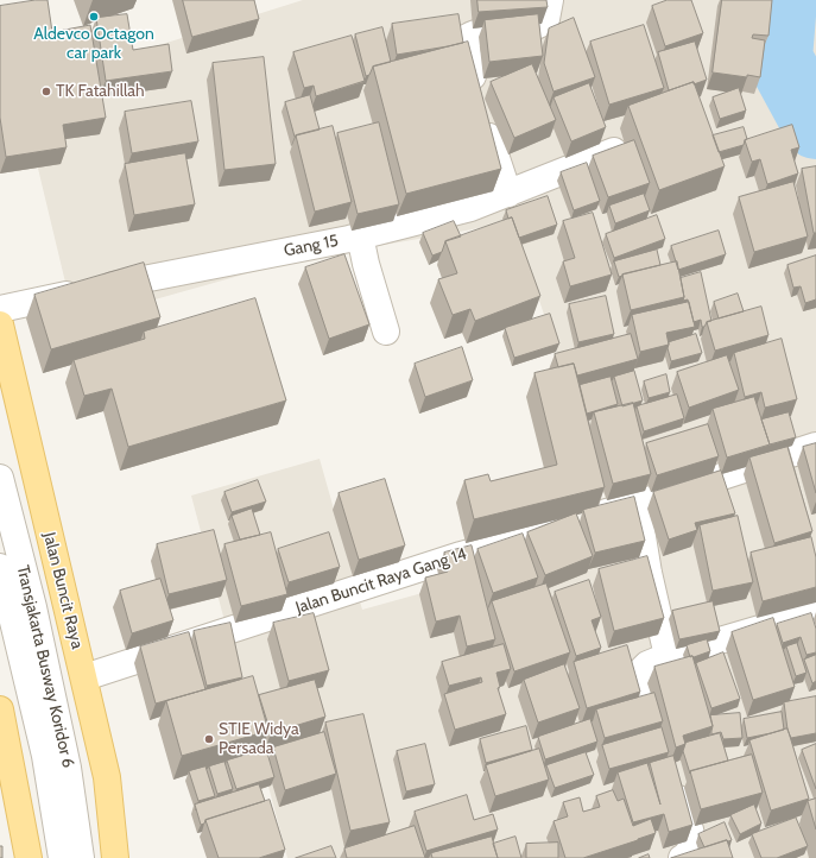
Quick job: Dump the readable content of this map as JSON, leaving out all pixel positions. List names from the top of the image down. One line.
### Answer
{"streets":{"main road":["Jalan Buncit Raya"],"street":["Gang 15","Jalan Buncit Raya Gang 14","Transjakarta Busway Koridor 6"]},"crossings":[["Jalan Buncit Raya Gang 14","Jalan Buncit Raya"]],"places":["Aldevco Octagon car park","TK Fatahillah","STIE Widya Persada"]}
